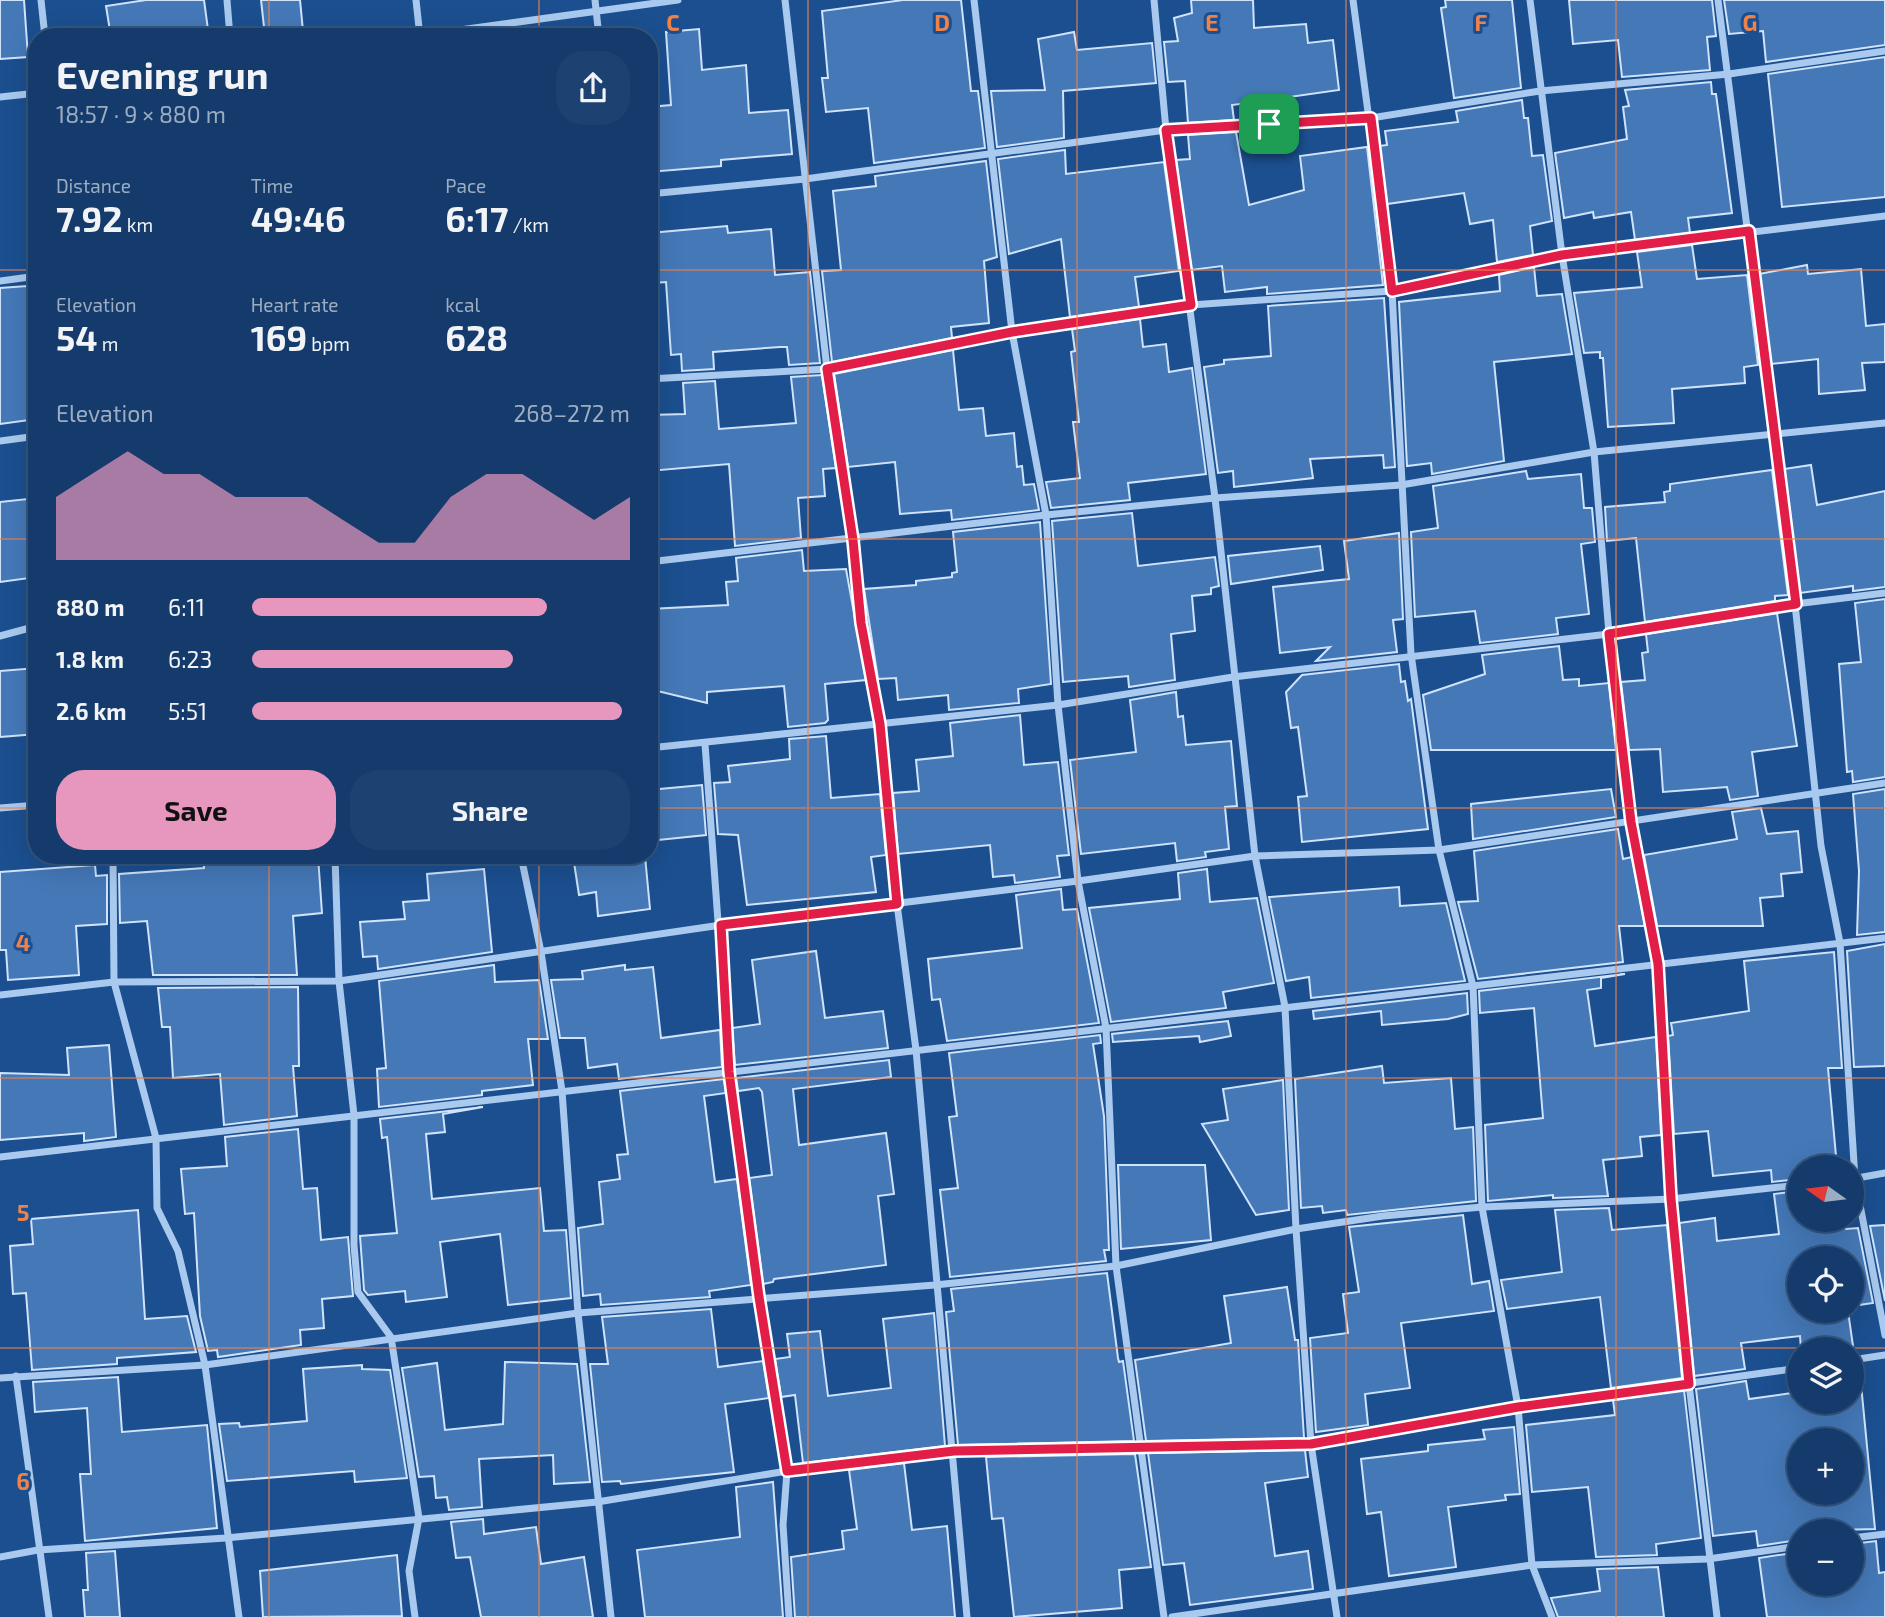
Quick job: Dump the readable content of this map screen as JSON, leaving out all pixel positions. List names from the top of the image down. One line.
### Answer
{"north":"left","page":{"heading":["Evening run","18:57 · 9 × 880 m"],"stats":[["Distance","7.92 km"],["Time","49:46"],["Pace","6:17 /km"],["Elevation","54 m"],["Heart rate","169 bpm"],["kcal","628"]],"chart":["Elevation","268–272 m"],"list":[{"name":"880 m","note":"6:11"},{"name":"1.8 km","note":"6:23"},{"name":"2.6 km","note":"5:51"}],"buttons":["Save","Share"],"map_buttons":["+","−"]},"grid":{"columns":["C","D","E","F","G"],"rows":["4","5","6"]}}
